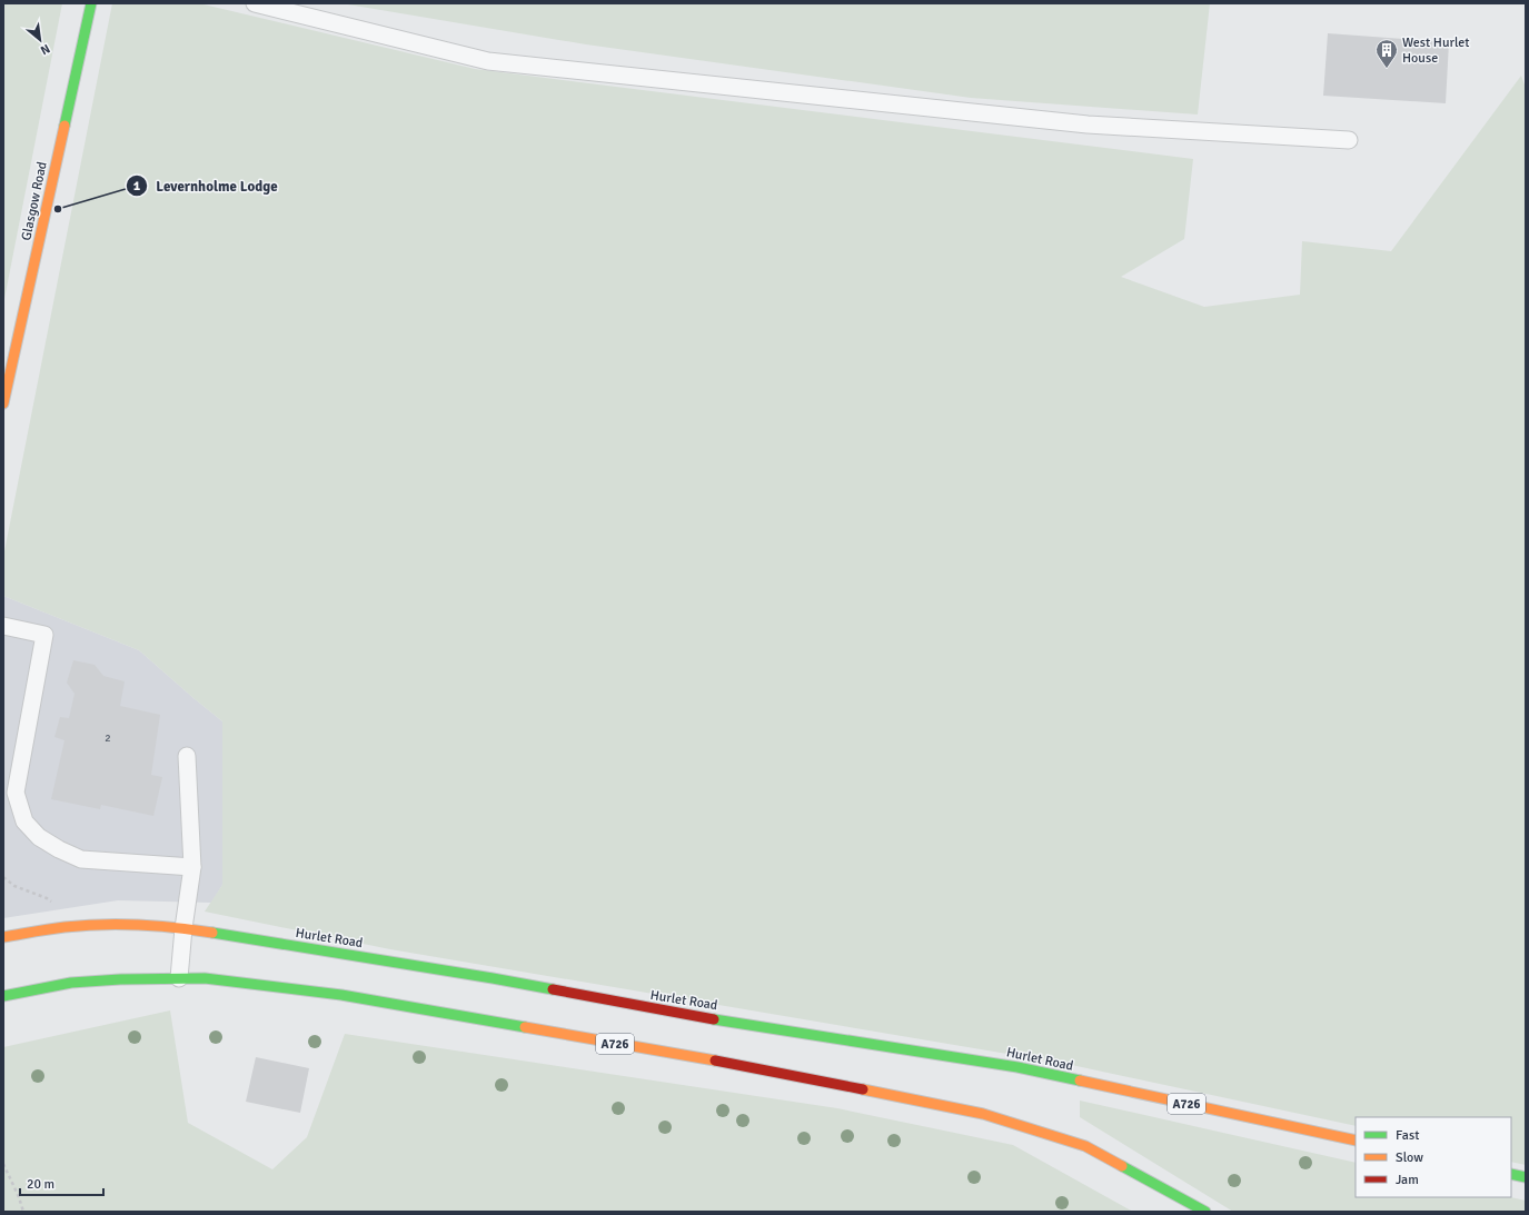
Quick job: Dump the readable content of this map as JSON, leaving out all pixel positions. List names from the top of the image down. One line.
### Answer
{"streets":{"main road":["Glasgow Road","Hurlet Road","A726"]},"places":{"building":["West Hurlet House"],"other":["Levernholme Lodge"]},"house_numbers":["2"],"legend":["Fast","Slow","Jam"],"scale_bar":"20 m","north":"bottom right"}
